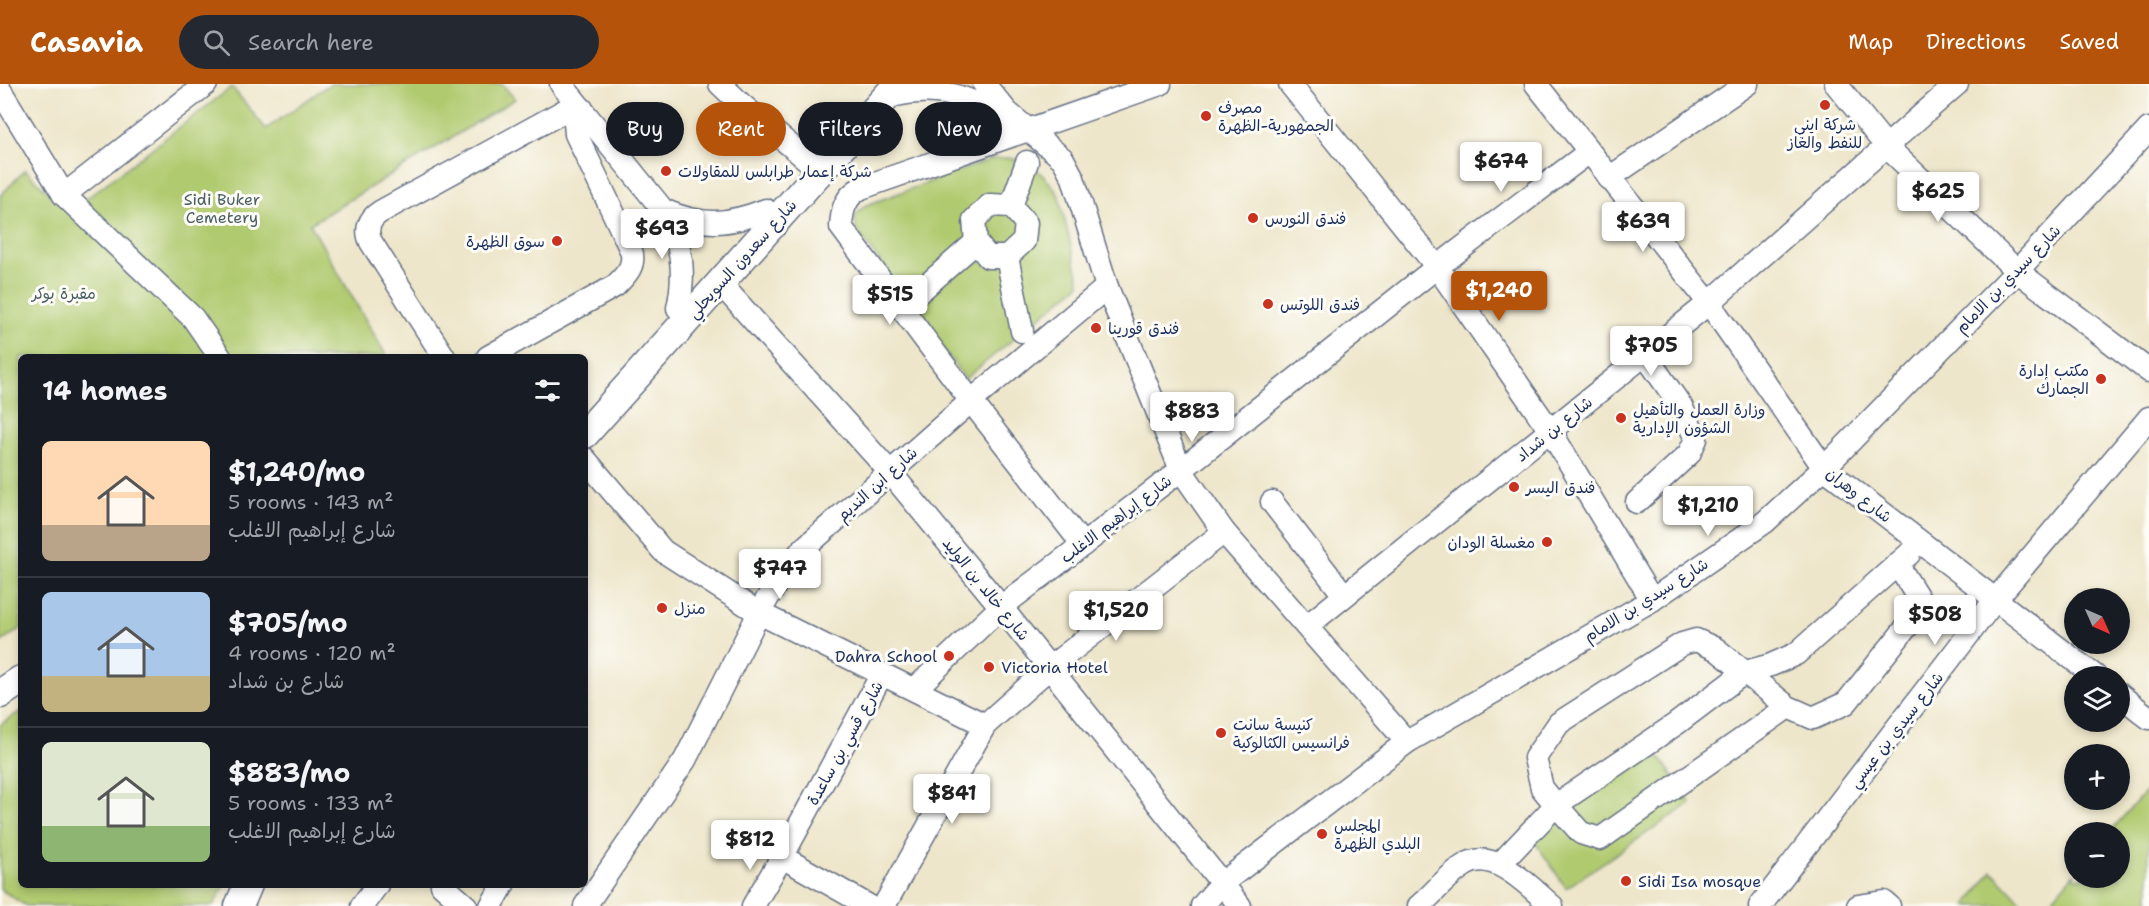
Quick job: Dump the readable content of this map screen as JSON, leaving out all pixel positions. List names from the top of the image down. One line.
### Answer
{"streets":{"main road":["شارع سعدون السويحلي"],"street":["شارع سيدي بن الامام","شارع بن شداد","شارع ابن النديم","شارع وهران","شارع إبراهيم الاغلب","شارع خالد بن الوليد","شارع سيدي بن عيسي","شارع قسي بن ساعدة"]},"crossings":[["شارع سعدون السويحلي","شارع خالد بن الوليد"],["شارع سيدي بن الامام","شارع وهران"],["شارع سيدي بن الامام","شارع خالد بن الوليد"],["شارع بن شداد","شارع وهران"],["شارع ابن النديم","شارع خالد بن الوليد"],["شارع وهران","شارع إبراهيم الاغلب"],["شارع وهران","شارع سيدي بن عيسي"],["شارع إبراهيم الاغلب","شارع خالد بن الوليد"]],"parks":["Sidi Buker Cemetery","مقبرة بوكر"],"places":["شركة ايني للنفط والغاز","مصرف الجمهورية-الظهرة","شركة إعمار طرابلس للمقاولات","فندق النورس","سوق الظهرة","فندق اللوتس","فندق قورينا","مكتب إدارة الجمارك","وزارة العمل والتأهيل الشؤون الإدارية","فندق اليسر","مغسلة الودان","منزل","Dahra School","Victoria Hotel","كنيسة سانت فرانسيس الكثالوكية","المجلس البلدي الظهرة","Sidi Isa mosque"],"north":"bottom right","page":{"header":"Casavia","search":"Search here","nav":["Map","Directions","Saved"],"chip":["Buy","Rent","Filters","New"],"price":["$674","$625","$639","$693","$1,240","$515","$705","$883","$1,210","$747","$1,520","$508","$841","$812"],"heading":"14 homes","list":[{"name":"$1,240/mo","note":"5 rooms · 143 m² · شارع إبراهيم الاغلب"},{"name":"$705/mo","note":"4 rooms · 120 m² · شارع بن شداد"},{"name":"$883/mo","note":"5 rooms · 133 m² · شارع إبراهيم الاغلب"}],"map_buttons":["+","−"]}}
